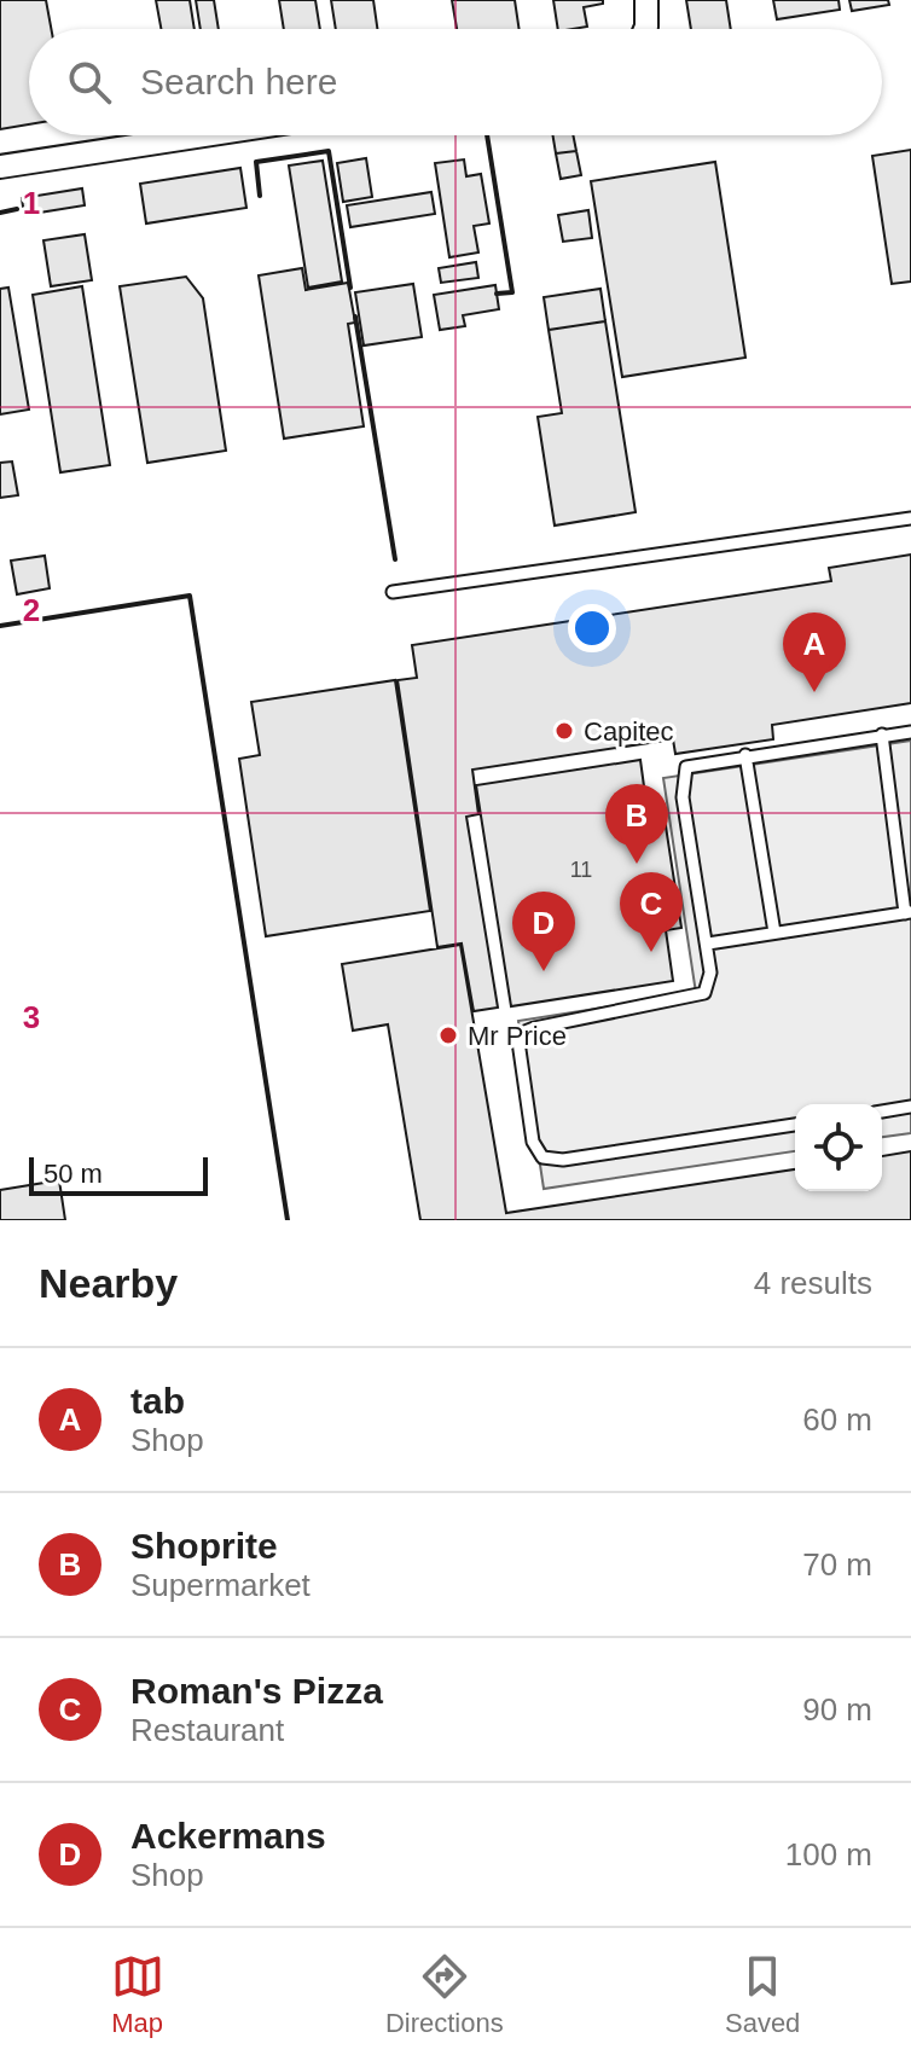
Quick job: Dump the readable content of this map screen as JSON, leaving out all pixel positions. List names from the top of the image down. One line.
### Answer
{"places":["Capitec","Mr Price"],"house_numbers":["11"],"scale_bar":"50 m","page":{"search":"Search here","pins":["A","B","C","D"],"scale":"50 m","heading":["Nearby","4 results"],"list":[{"mark":"A","name":"tab","note":"Shop","value":"60 m"},{"mark":"B","name":"Shoprite","note":"Supermarket","value":"70 m"},{"mark":"C","name":"Roman's Pizza","note":"Restaurant","value":"90 m"},{"mark":"D","name":"Ackermans","note":"Shop","value":"100 m"}],"nav":["Map","Directions","Saved"]},"grid":{"rows":["1","2","3"]}}
